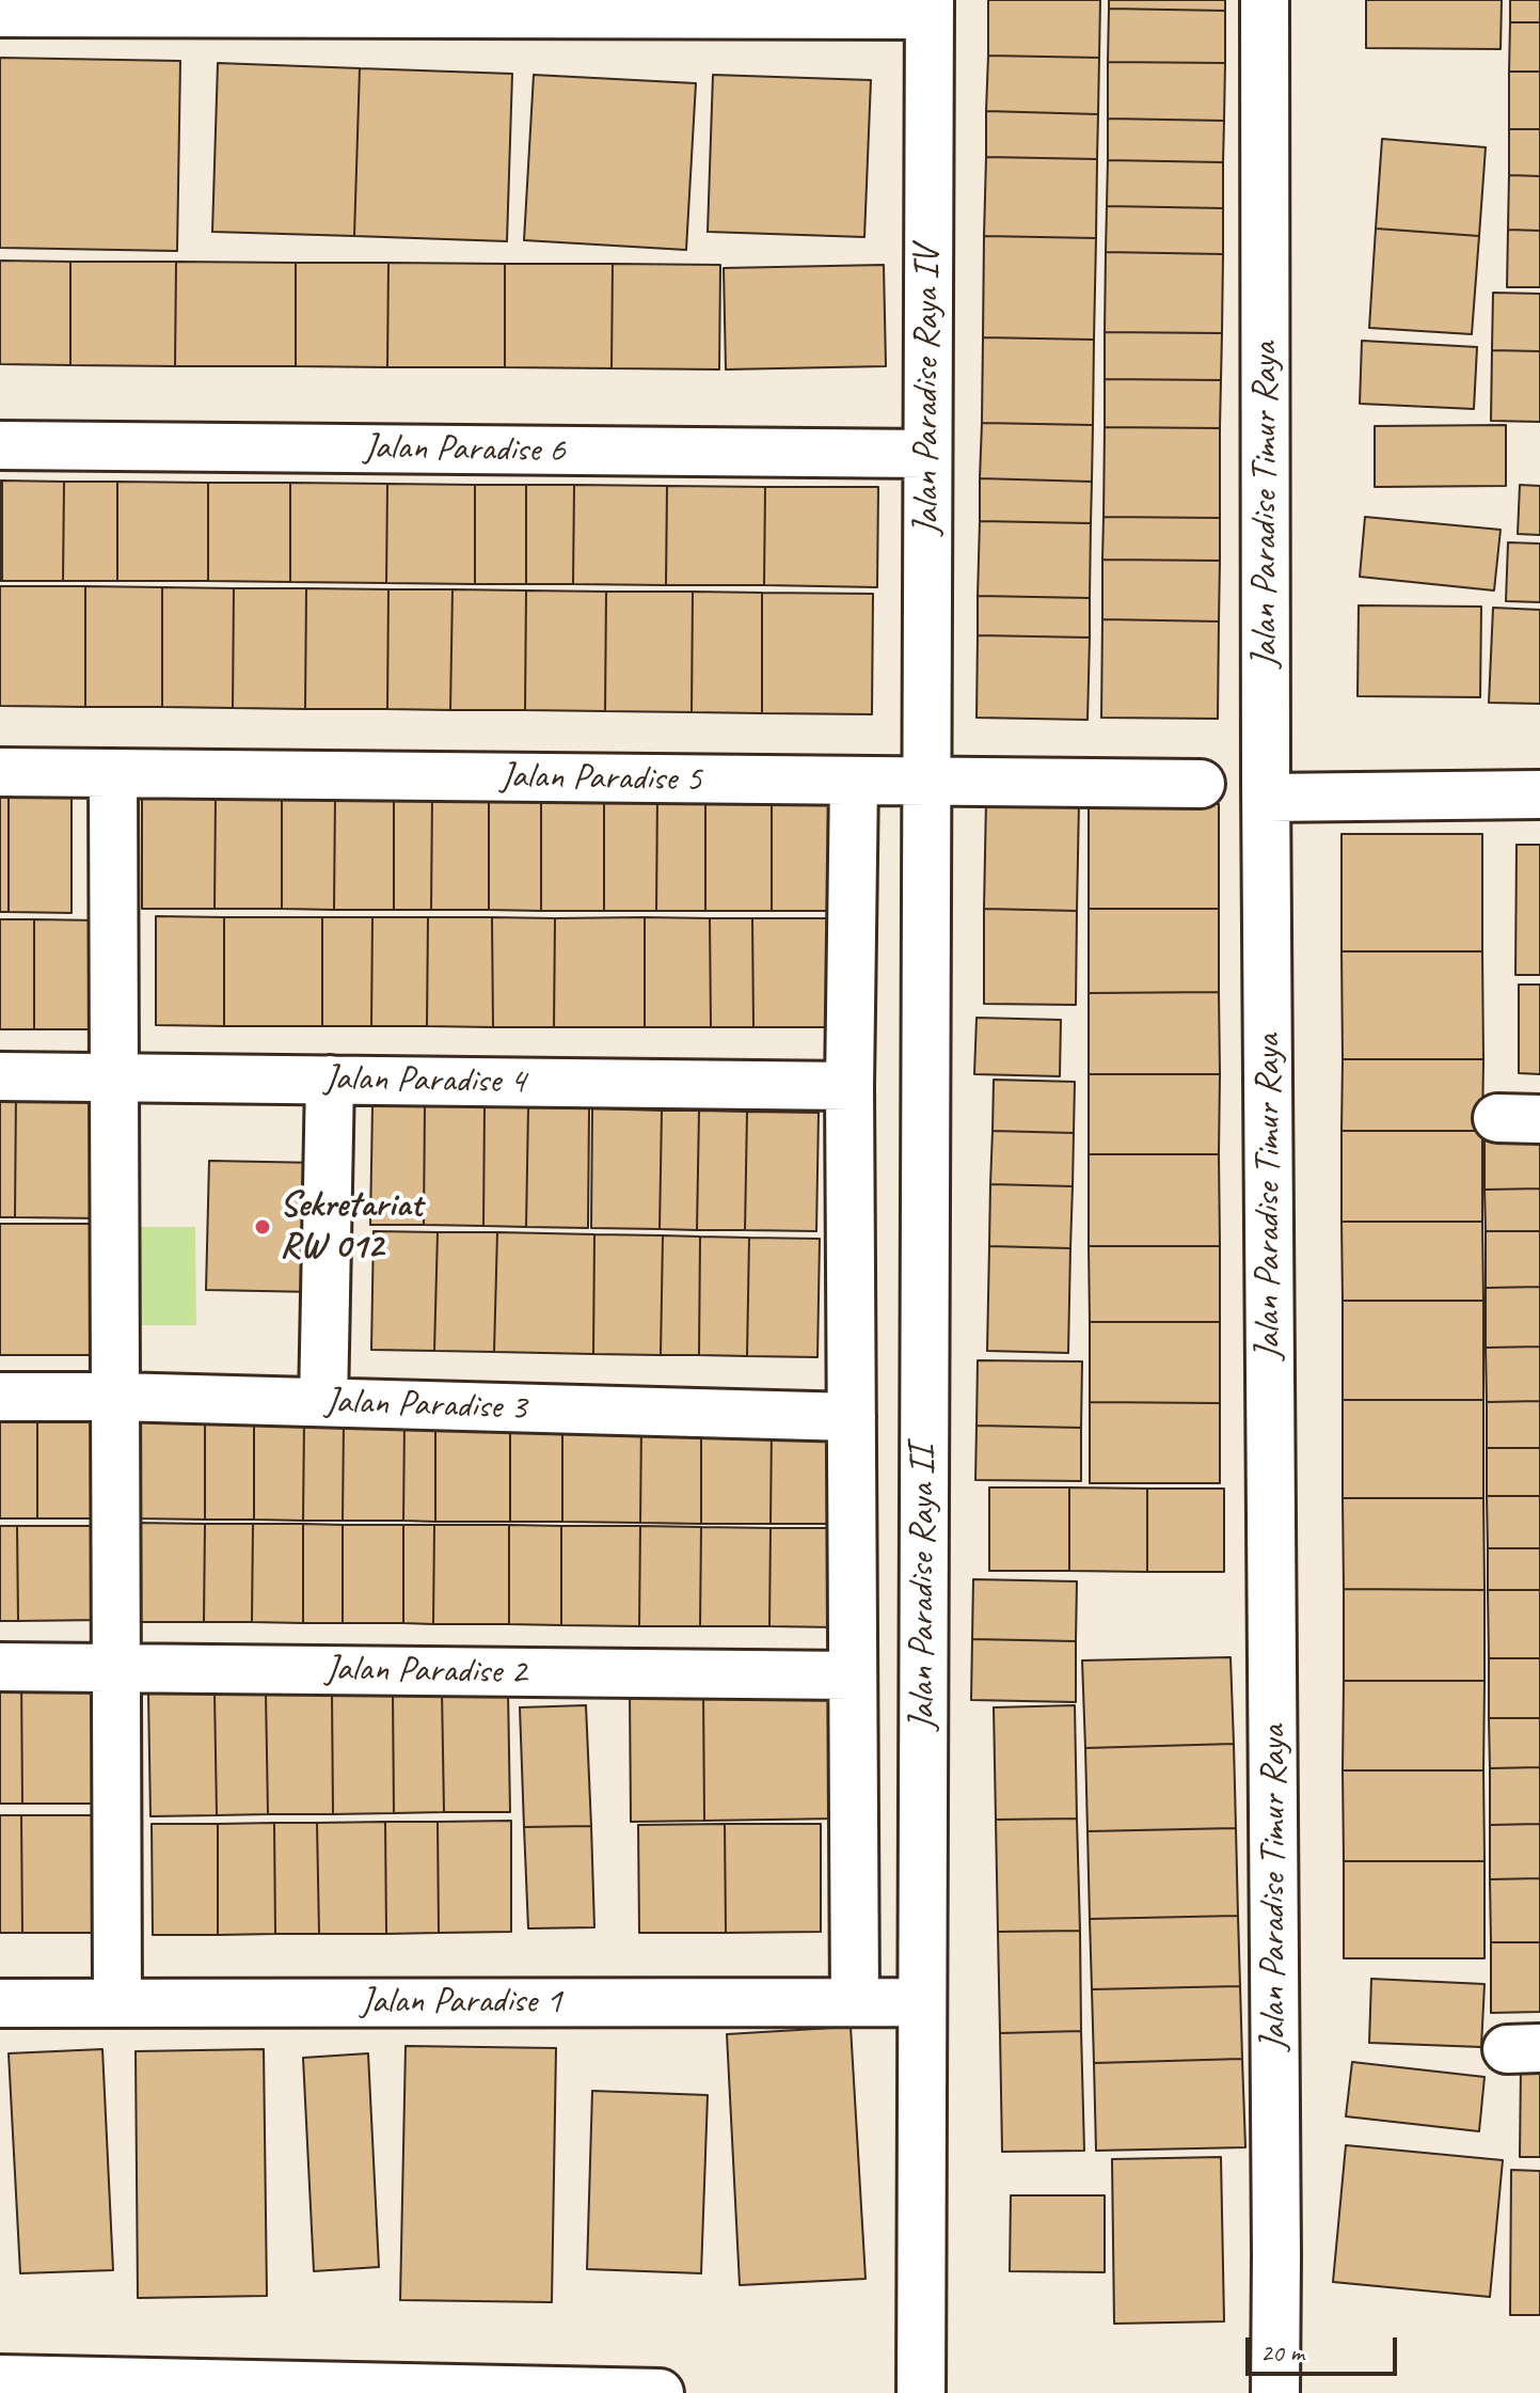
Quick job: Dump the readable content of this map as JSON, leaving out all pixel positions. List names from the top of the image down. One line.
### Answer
{"streets":{"street":["Jalan Paradise Raya IV","Jalan Paradise 6","Jalan Paradise Timur Raya","Jalan Paradise 5","Jalan Paradise 4","Jalan Paradise 3","Jalan Paradise Raya II","Jalan Paradise 2","Jalan Paradise 1"]},"crossings":[["Jalan Paradise Raya IV","Jalan Paradise 6"],["Jalan Paradise Raya IV","Jalan Paradise 5"],["Jalan Paradise Raya IV","Jalan Paradise Raya II"],["Jalan Paradise 5","Jalan Paradise Raya II"],["Jalan Paradise 4","Jalan Paradise Raya II"],["Jalan Paradise 3","Jalan Paradise Raya II"],["Jalan Paradise Raya II","Jalan Paradise 2"],["Jalan Paradise Raya II","Jalan Paradise 1"]],"places":["Sekretariat RW 012"],"scale_bar":"20 m"}
